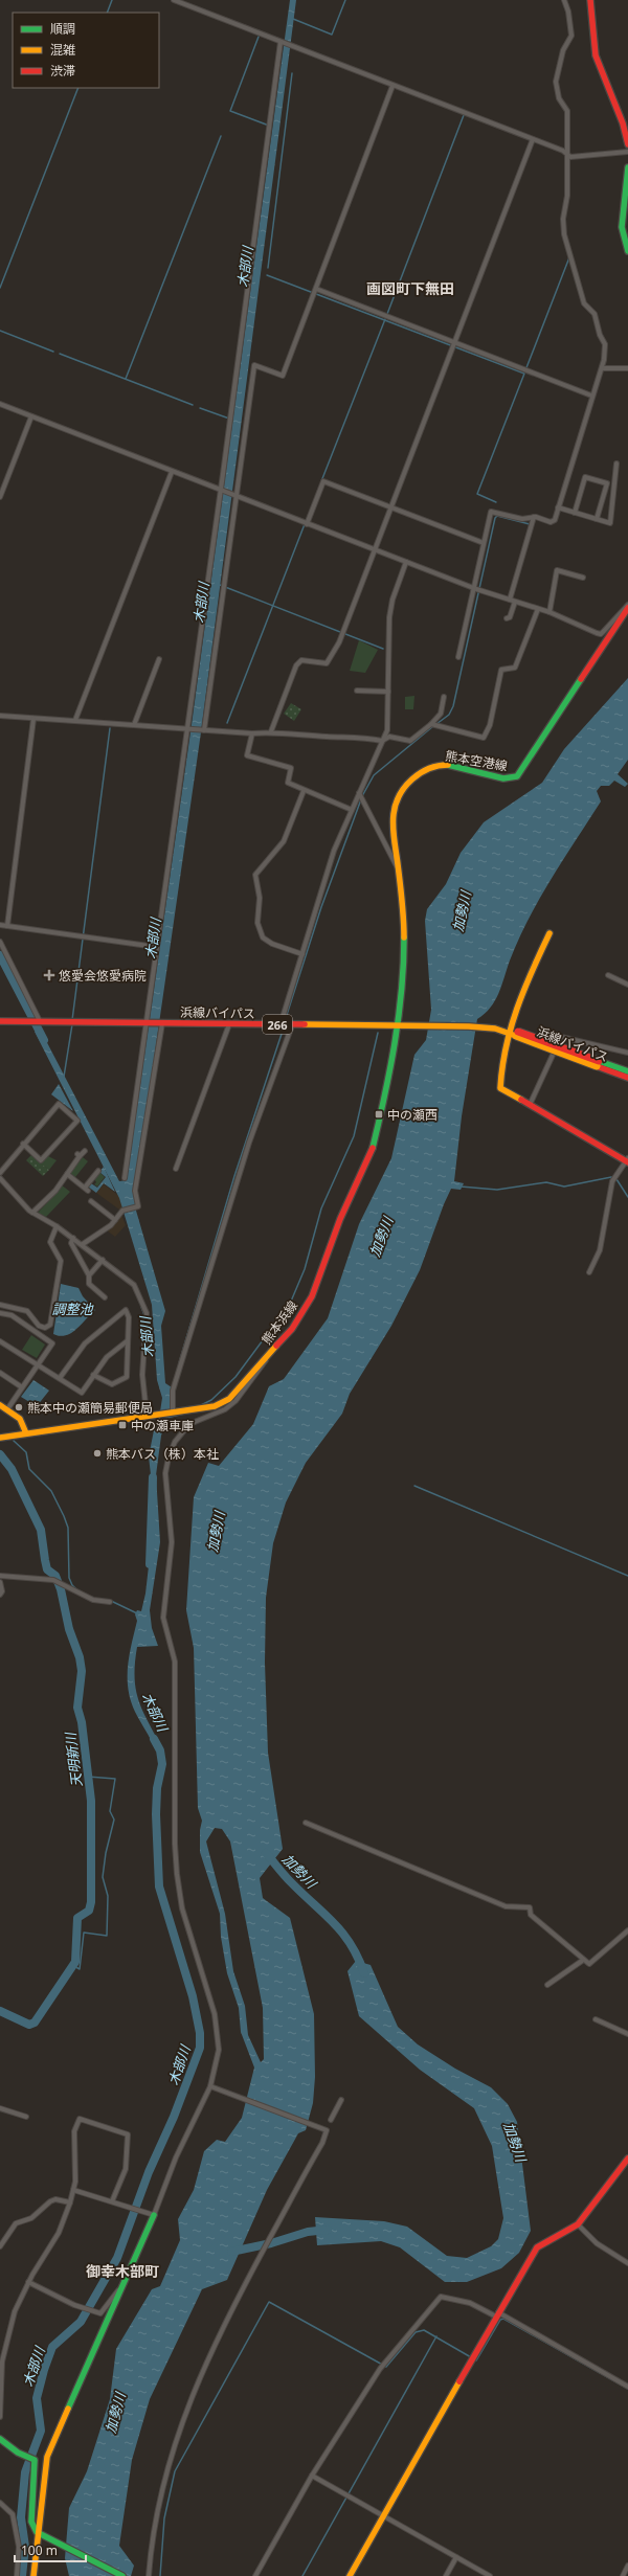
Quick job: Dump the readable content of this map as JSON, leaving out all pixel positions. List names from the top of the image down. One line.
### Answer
{"streets":{"main road":["熊本空港線","浜線バイパス","266","熊本浜線"]},"crossings":[["熊本空港線","浜線バイパス"],["熊本空港線","熊本浜線"],["浜線バイパス","熊本浜線"]],"districts":["画図町下無田","御幸木部町"],"water":["木部川","加勢川","調整池","天明新川"],"places":{"health":["悠愛会悠愛病院"],"transit":["中の瀬西","中の瀬車庫"],"other":["熊本中の瀬簡易郵便局","熊本バス（株）本社"]},"legend":["順調","混雑","渋滞"],"scale_bar":"100 m"}
